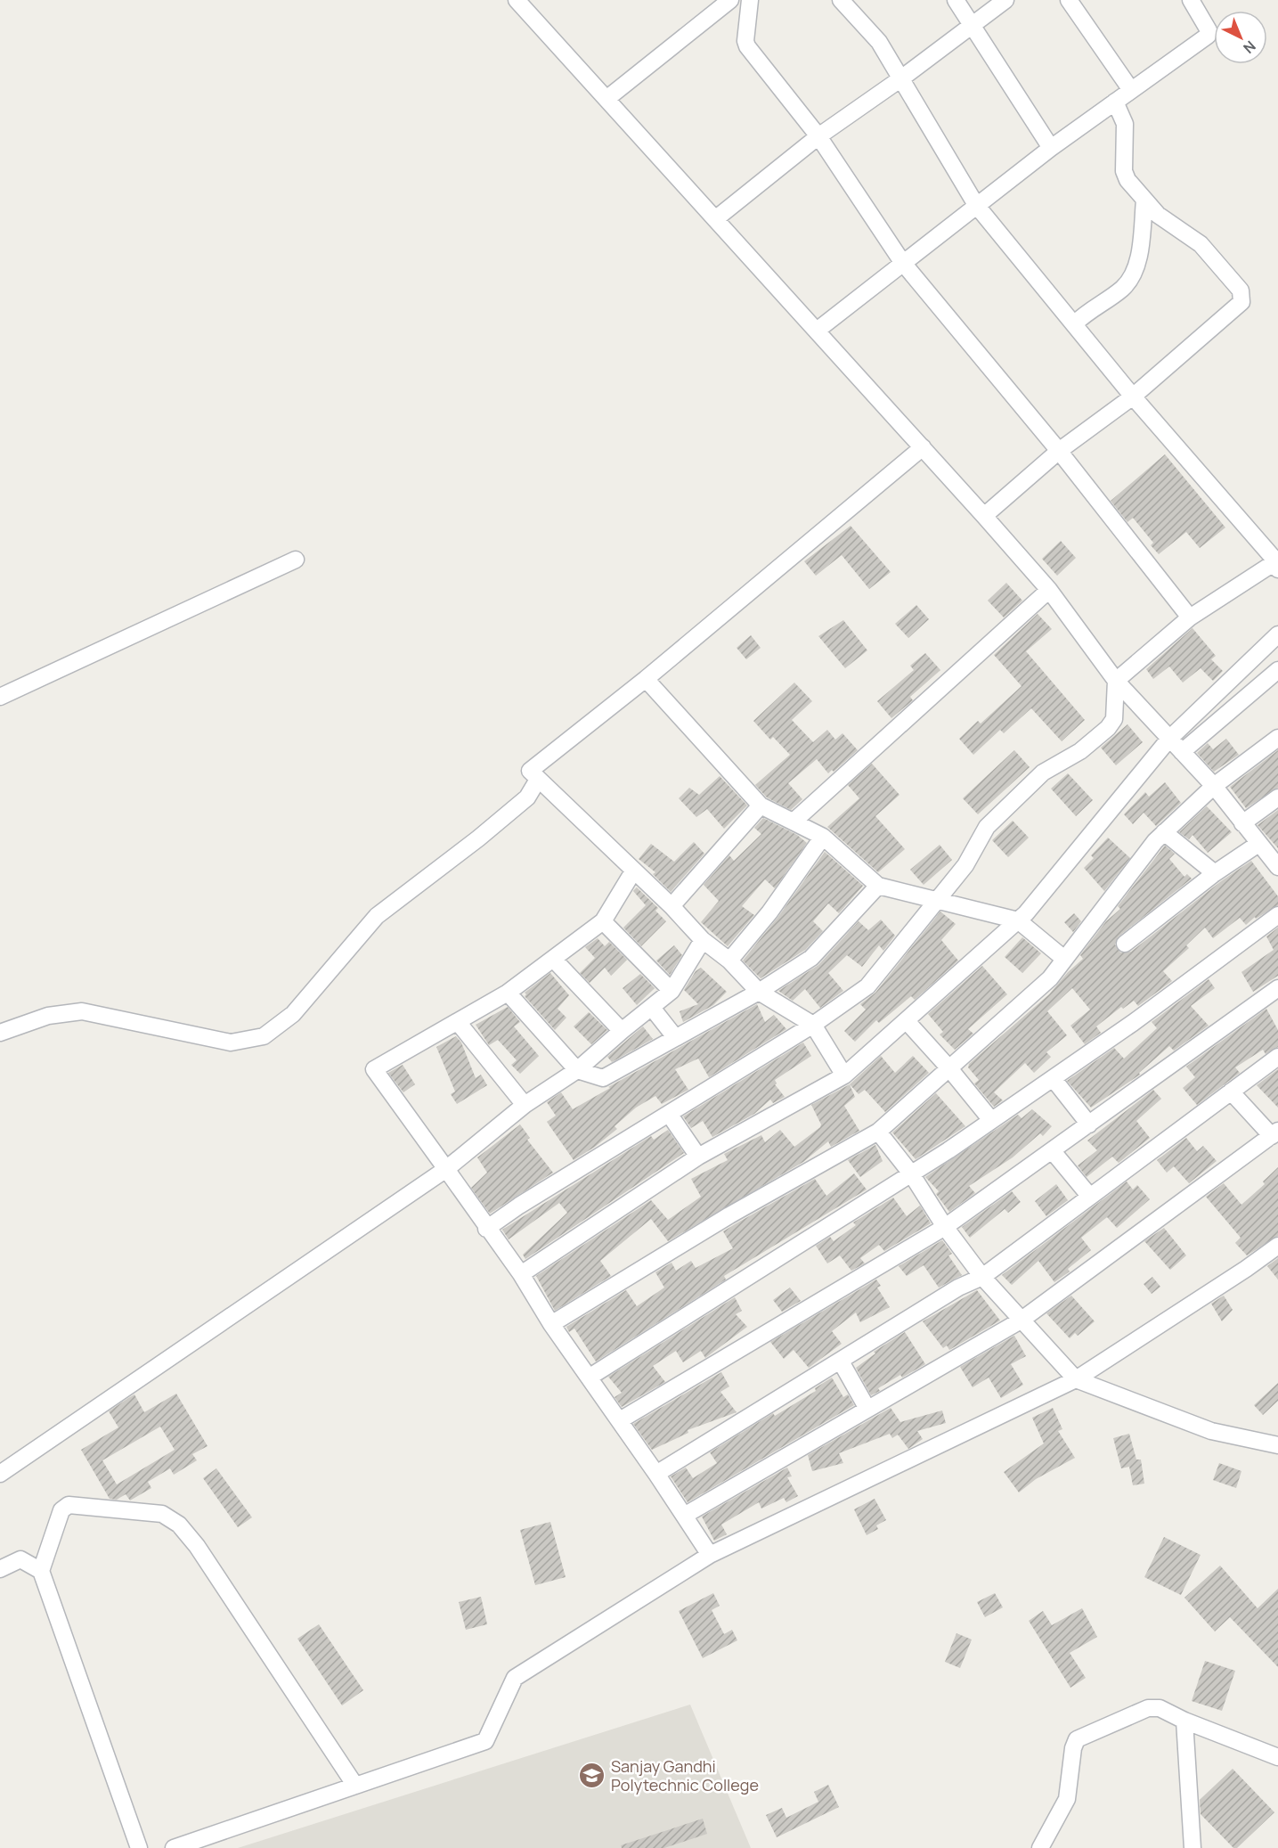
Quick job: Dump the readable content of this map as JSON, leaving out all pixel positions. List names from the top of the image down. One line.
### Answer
{"places":{"school or university":["Sanjay Gandhi Polytechnic College"]},"north":"bottom right"}
